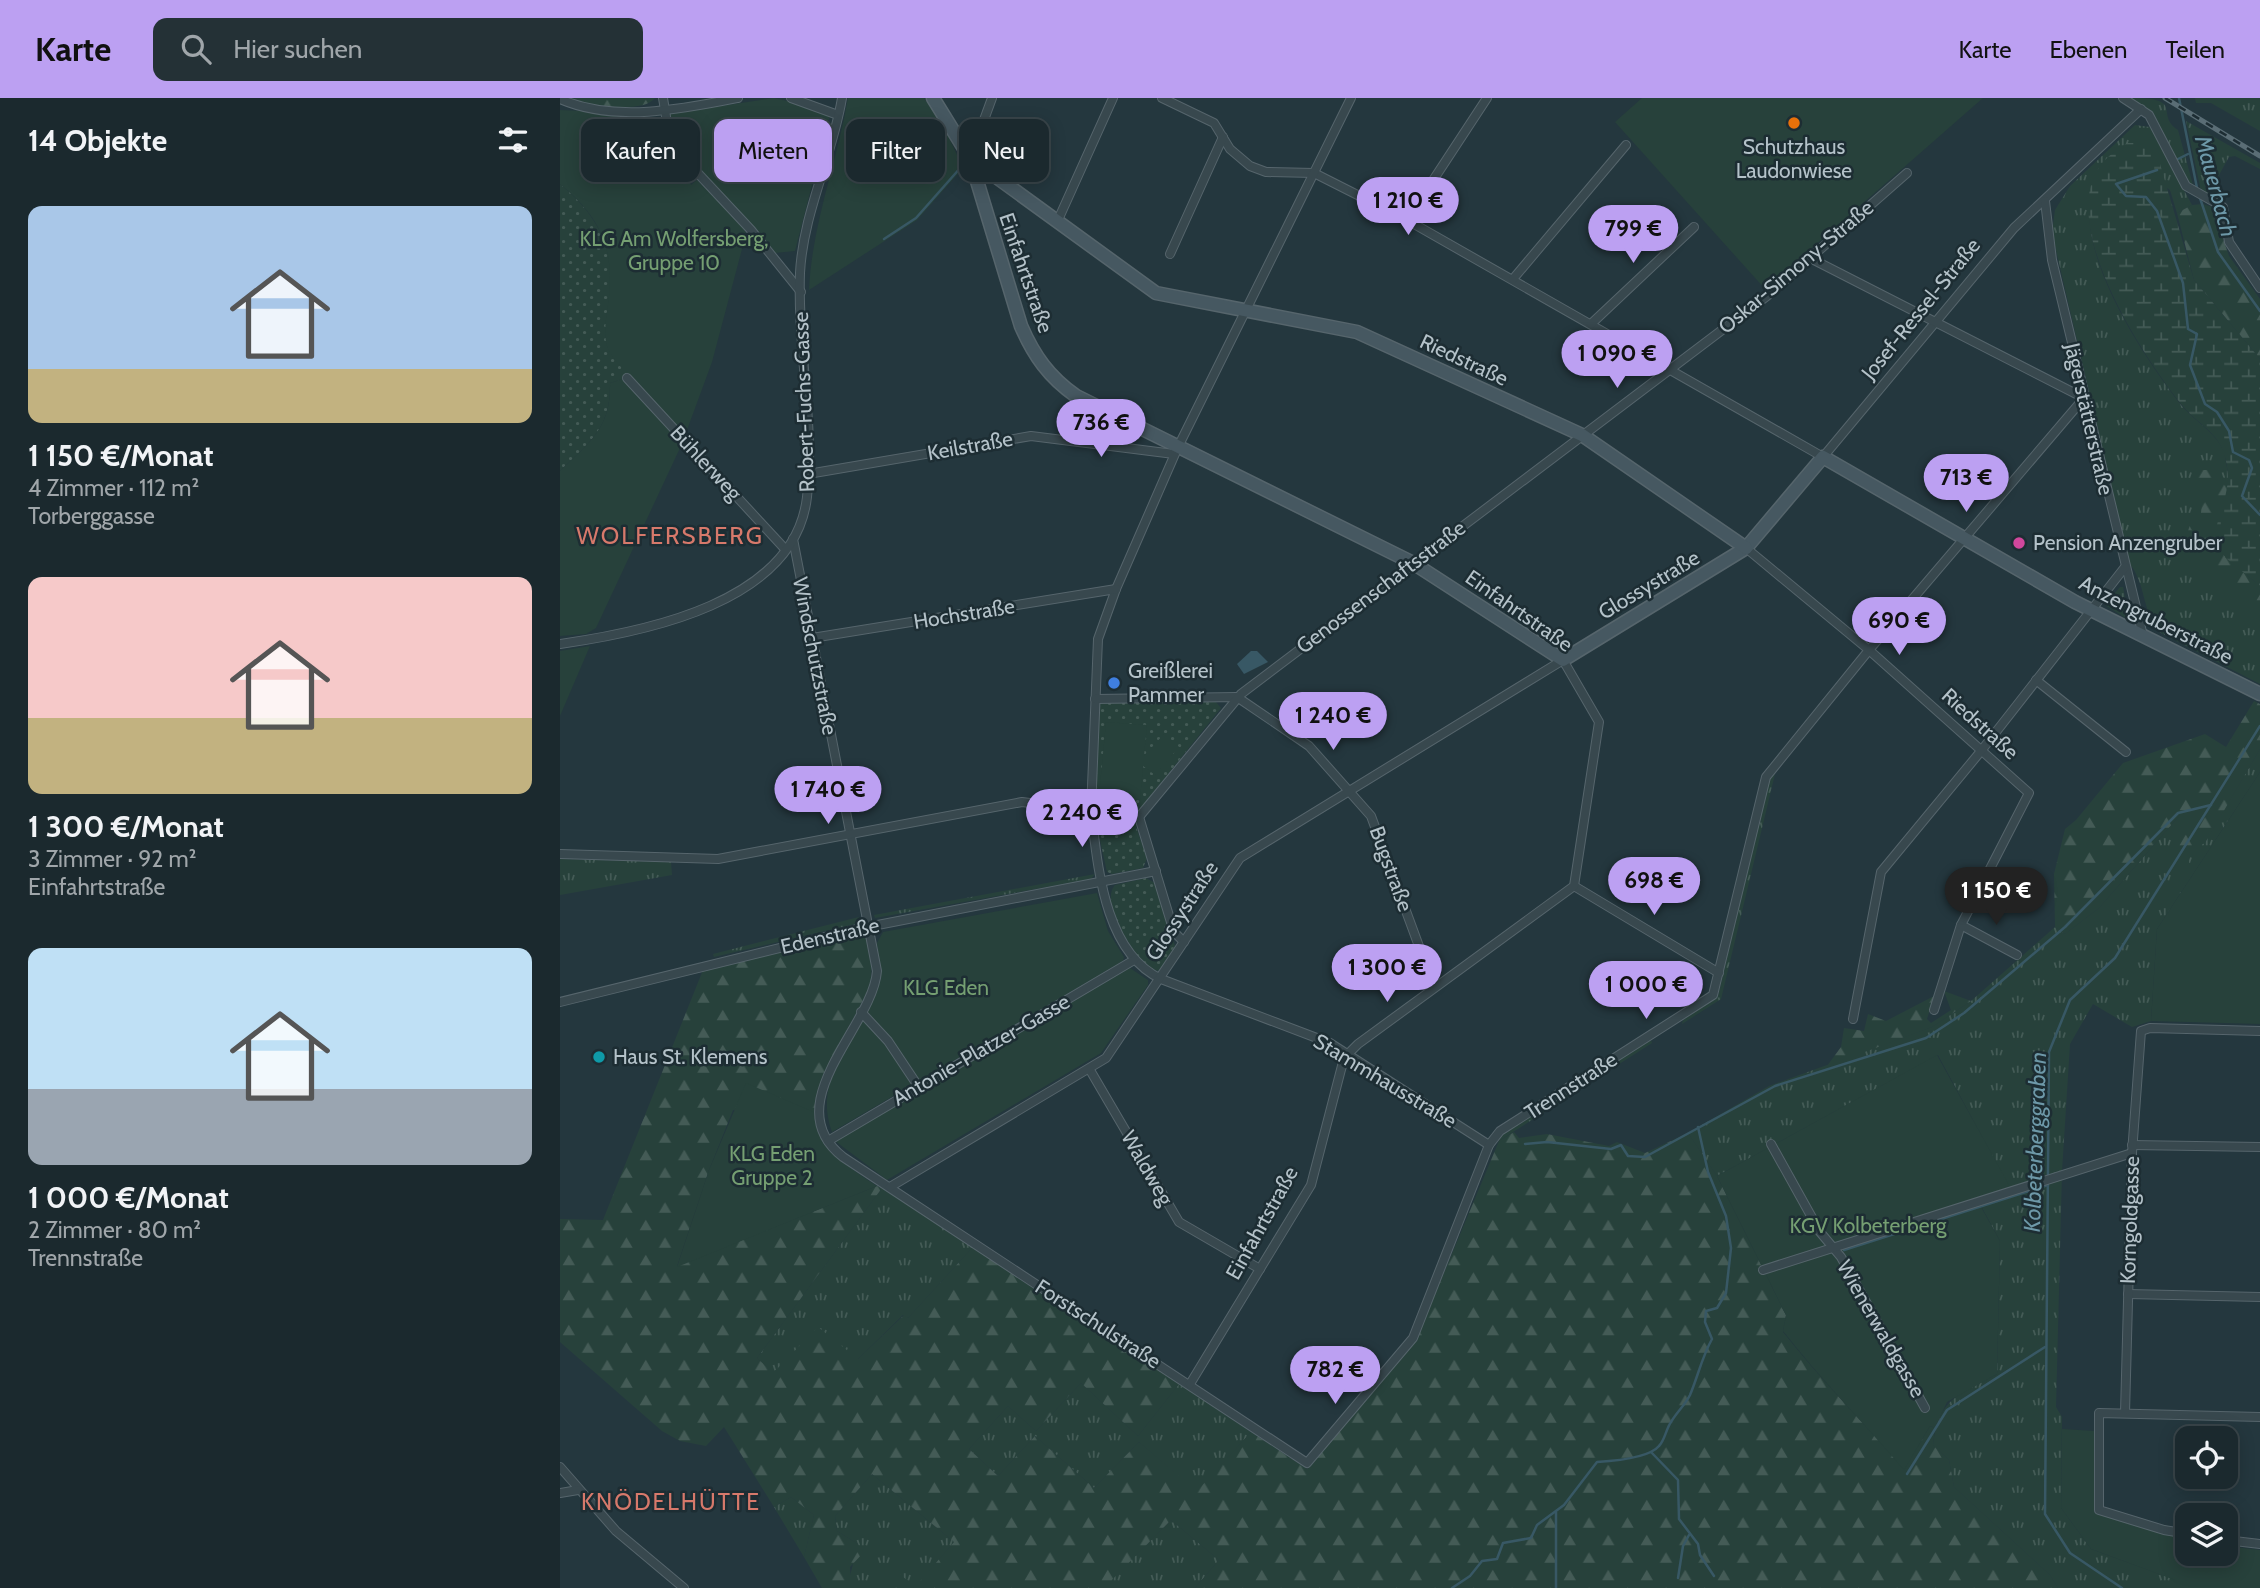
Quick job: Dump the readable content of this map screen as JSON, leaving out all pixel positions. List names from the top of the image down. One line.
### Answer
{"streets":{"street":["Oskar-Simony-Straße","Einfahrtstraße","Josef-Ressel-Straße","Riedstraße","Robert-Fuchs-Gasse","Jägerstätterstraße","Keilstraße","Bühlerweg","Glossystraße","Genossenschaftsstraße","Hochstraße","Anzengruberstraße","Windschutzstraße","Bugstraße","Edenstraße","Antonie-Platzer-Gasse","Stammhausstraße","Trennstraße","Waldweg","Korngoldgasse","Forstschulstraße","Wienerwaldgasse"]},"crossings":[["Oskar-Simony-Straße","Riedstraße"],["Oskar-Simony-Straße","Genossenschaftsstraße"],["Oskar-Simony-Straße","Anzengruberstraße"],["Einfahrtstraße","Keilstraße"],["Einfahrtstraße","Glossystraße"],["Einfahrtstraße","Genossenschaftsstraße"],["Einfahrtstraße","Stammhausstraße"],["Einfahrtstraße","Waldweg"],["Einfahrtstraße","Forstschulstraße"],["Josef-Ressel-Straße","Riedstraße"],["Josef-Ressel-Straße","Jägerstätterstraße"],["Josef-Ressel-Straße","Glossystraße"],["Josef-Ressel-Straße","Anzengruberstraße"],["Riedstraße","Glossystraße"],["Riedstraße","Genossenschaftsstraße"],["Riedstraße","Trennstraße"],["Robert-Fuchs-Gasse","Keilstraße"],["Robert-Fuchs-Gasse","Bühlerweg"],["Robert-Fuchs-Gasse","Windschutzstraße"],["Jägerstätterstraße","Anzengruberstraße"],["Jägerstätterstraße","Trennstraße"],["Glossystraße","Bugstraße"],["Glossystraße","Stammhausstraße"],["Glossystraße","Waldweg"],["Glossystraße","Forstschulstraße"],["Genossenschaftsstraße","Bugstraße"],["Hochstraße","Windschutzstraße"],["Anzengruberstraße","Trennstraße"],["Windschutzstraße","Edenstraße"],["Windschutzstraße","Antonie-Platzer-Gasse"],["Antonie-Platzer-Gasse","Stammhausstraße"],["Stammhausstraße","Trennstraße"],["Trennstraße","Forstschulstraße"]],"districts":["WOLFERSBERG","KNÖDELHÜTTE"],"water":["Mauerbach","Kolbeterberggraben"],"parks":["KLG Am Wolfersberg, Gruppe 10","KLG Eden","KLG Eden Gruppe 2","KGV Kolbeterberg"],"places":["Schutzhaus Laudonwiese","Pension Anzengruber","Greißlerei Pammer","Haus St. Klemens"],"page":{"header":"Karte","search":"Hier suchen","nav":["Karte","Ebenen","Teilen"],"heading":"14 Objekte","chip":["Kaufen","Mieten","Filter","Neu"],"price":["1 210 €","799 €","1 090 €","736 €","713 €","690 €","1 240 €","1 740 €","2 240 €","698 €","1 150 €","1 300 €","1 000 €","782 €"],"list":[{"name":"1 150 €/Monat","note":"4 Zimmer · 112 m² · Torberggasse"},{"name":"1 300 €/Monat","note":"3 Zimmer · 92 m² · Einfahrtstraße"},{"name":"1 000 €/Monat","note":"2 Zimmer · 80 m² · Trennstraße"}]}}
